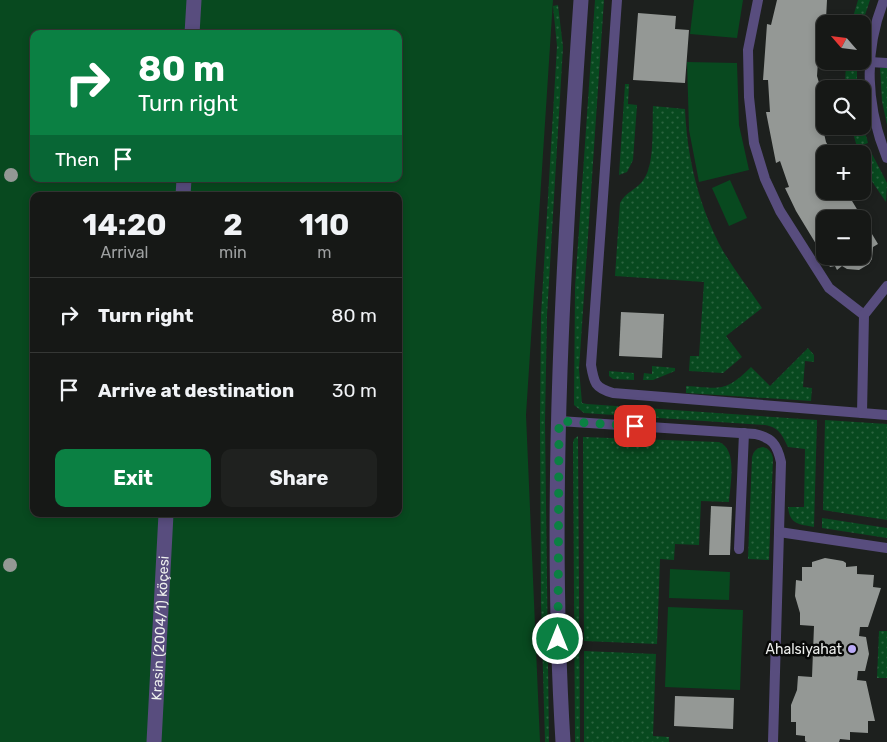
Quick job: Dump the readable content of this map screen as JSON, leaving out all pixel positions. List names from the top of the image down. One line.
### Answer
{"streets":{"street":["Krasin (2004/1) köçesi"]},"places":["Ahalsiyahat"],"north":"top left","page":{"map_buttons":["+","−"],"turn":["80 m","Turn right"],"then":"Then","eta":["14:20","Arrival","2","min","110","m"],"list":[{"name":"Turn right","value":"80 m"},{"name":"Arrive at destination","value":"30 m"}],"buttons":["Exit","Share"]}}
